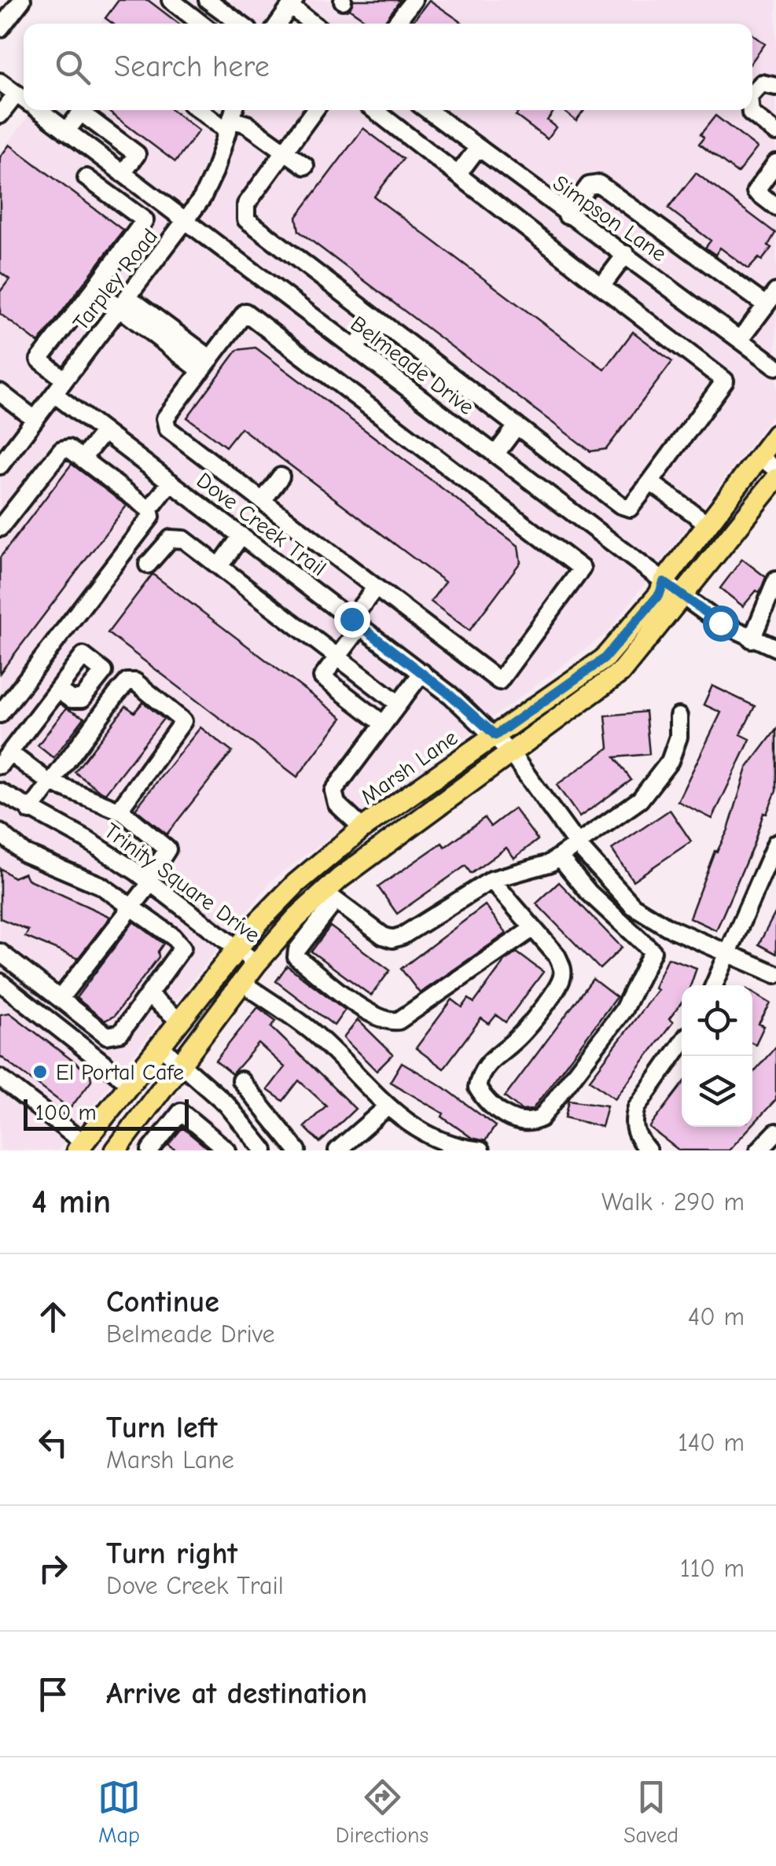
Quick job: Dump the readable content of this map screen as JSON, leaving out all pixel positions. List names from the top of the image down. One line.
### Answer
{"streets":{"main road":["Marsh Lane"],"street":["Simpson Lane","Tarpley Road","Belmeade Drive","Dove Creek Trail","Trinity Square Drive"]},"crossings":[["Tarpley Road","Belmeade Drive"],["Tarpley Road","Dove Creek Trail"],["Belmeade Drive","Marsh Lane"],["Dove Creek Trail","Marsh Lane"],["Marsh Lane","Trinity Square Drive"]],"places":["El Portal Cafe"],"scale_bar":"100 m","page":{"search":"Search here","scale":"100 m","heading":["4 min","Walk · 290 m"],"list":[["Continue","Belmeade Drive","40 m"],["Turn left","Marsh Lane","140 m"],["Turn right","Dove Creek Trail","110 m"],"Arrive at destination"],"nav":["Map","Directions","Saved"]}}
